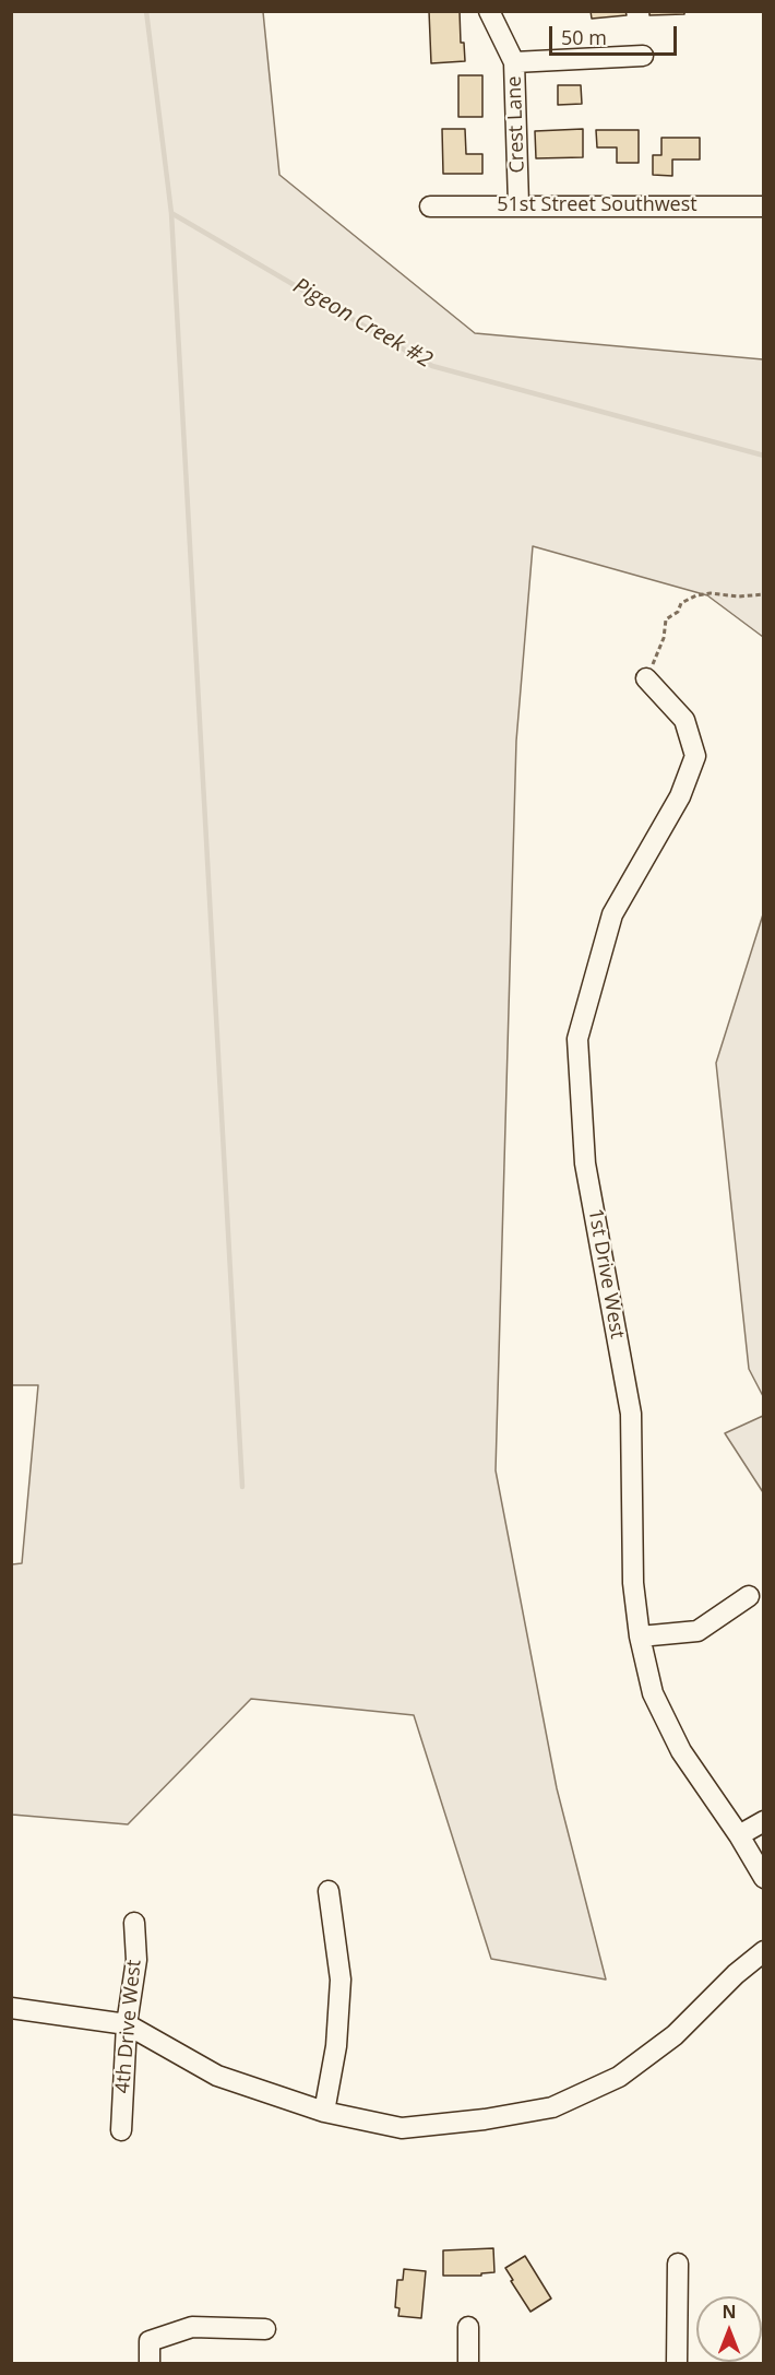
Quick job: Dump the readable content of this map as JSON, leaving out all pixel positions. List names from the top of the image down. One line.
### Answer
{"streets":{"street":["Crest Lane","51st Street Southwest","1st Drive West","4th Drive West"]},"crossings":[["Crest Lane","51st Street Southwest"]],"water":["Pigeon Creek #2"],"scale_bar":"50 m","north":"top"}
